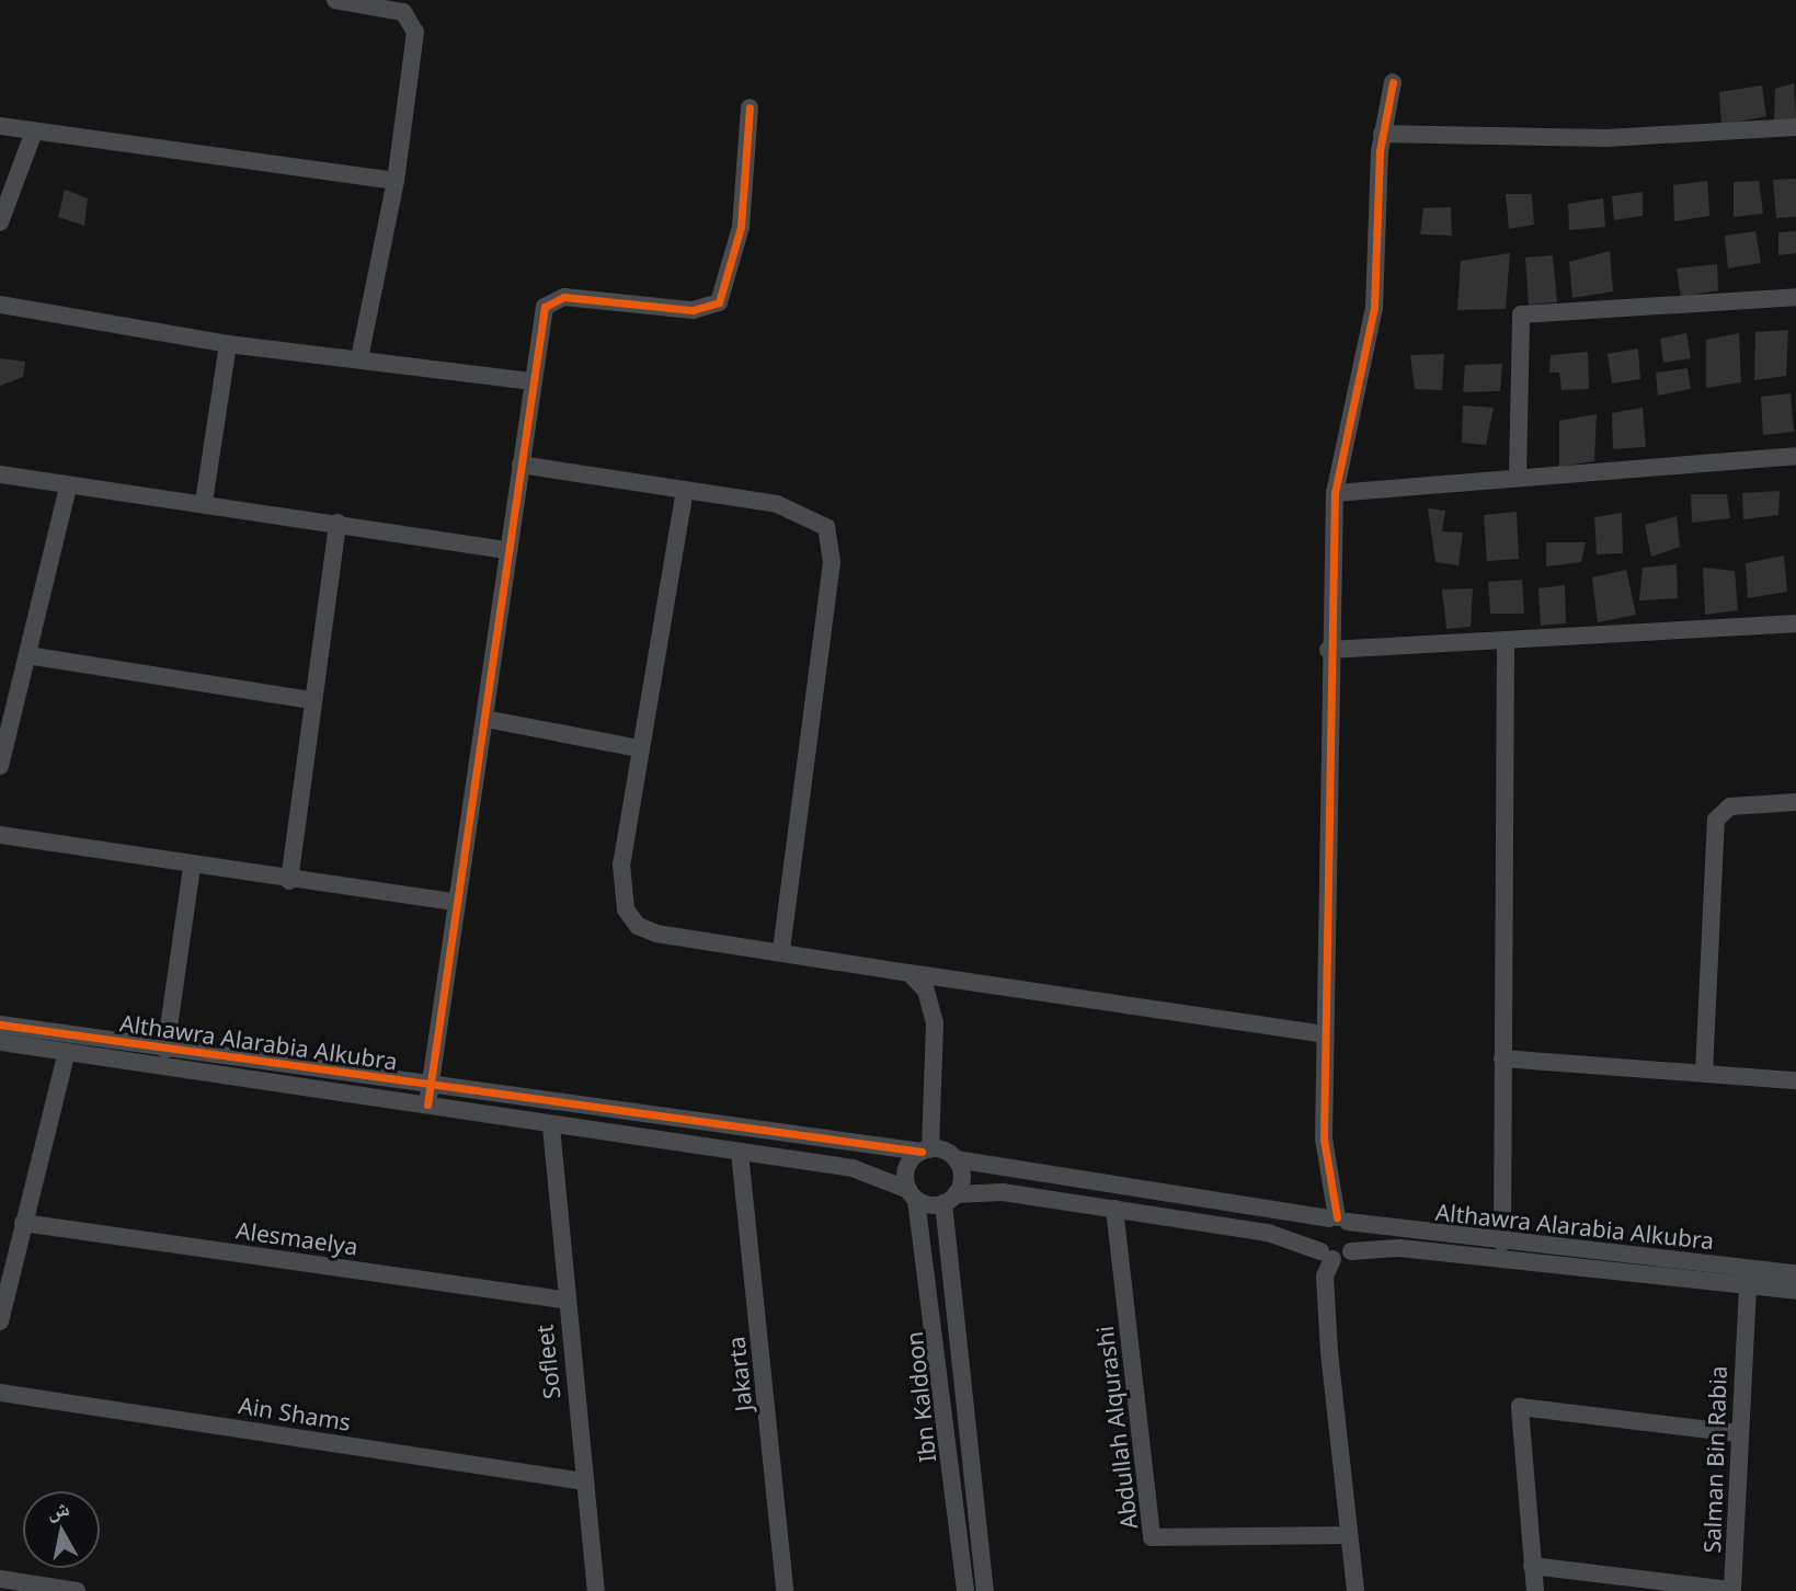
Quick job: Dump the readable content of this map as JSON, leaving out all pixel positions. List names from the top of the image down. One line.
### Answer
{"streets":{"street":["Althawra Alarabia Alkubra","Alesmaelya","Sofleet","Jakarta","Ibn Kaldoon","Ain Shams","Abdullah Alqurashi","Salman Bin Rabia"]},"crossings":[["Althawra Alarabia Alkubra","Sofleet"],["Althawra Alarabia Alkubra","Jakarta"],["Althawra Alarabia Alkubra","Ibn Kaldoon"],["Althawra Alarabia Alkubra","Salman Bin Rabia"],["Alesmaelya","Sofleet"],["Sofleet","Ain Shams"]],"north":"top"}
